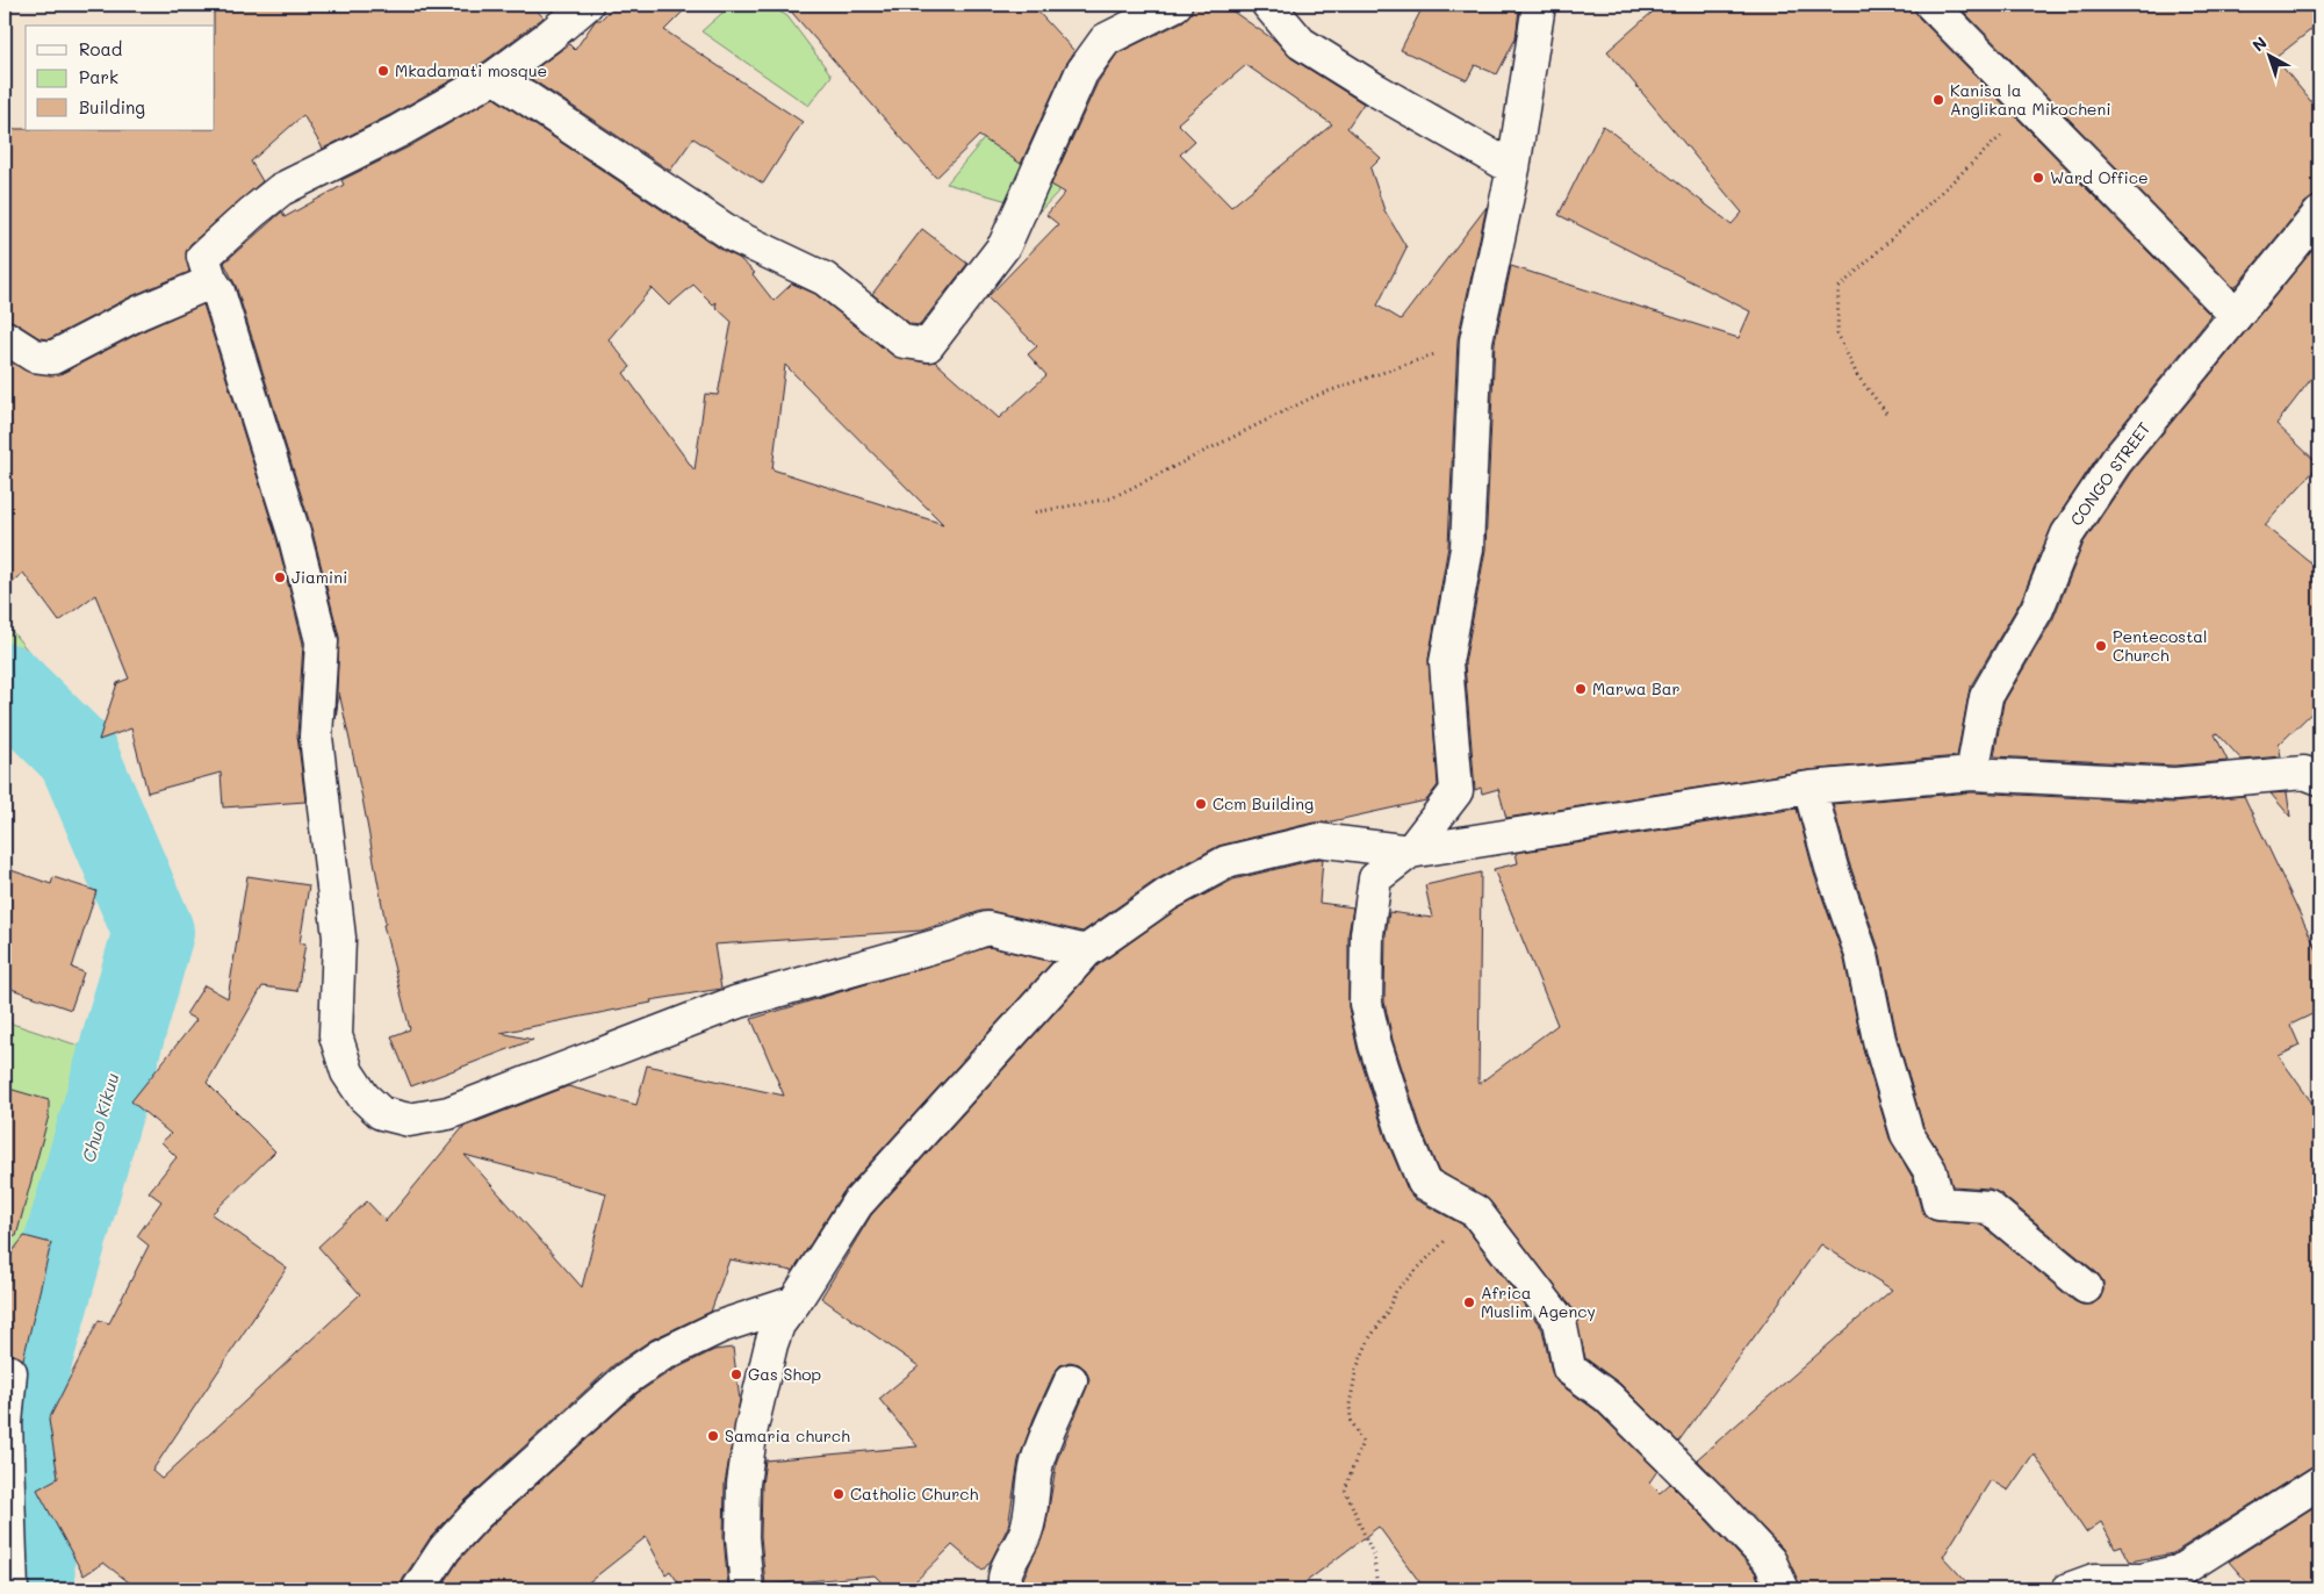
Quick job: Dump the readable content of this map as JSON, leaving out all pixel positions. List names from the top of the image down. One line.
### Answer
{"streets":{"street":["CONGO STREET"]},"water":["Chuo Kikuu"],"places":["Mkadamati mosque","Kanisa la Anglikana Mikocheni","Ward Office","Jiamini","Pentecostal Church","Marwa Bar","Ccm Building","Africa Muslim Agency","Gas Shop","Samaria church","Catholic Church"],"legend":["Road","Park","Building"],"north":"top left"}
